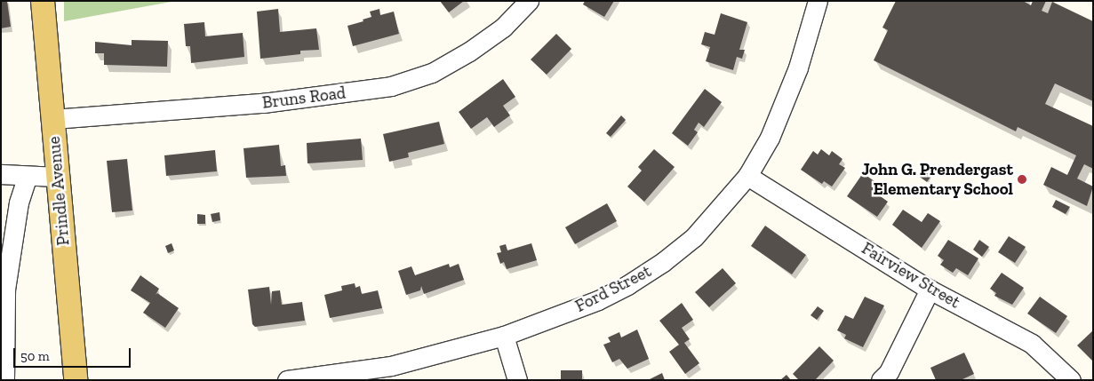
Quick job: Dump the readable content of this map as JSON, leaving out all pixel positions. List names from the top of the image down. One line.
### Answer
{"streets":{"main road":["Prindle Avenue"],"street":["Bruns Road","Fairview Street","Ford Street"]},"crossings":[["Bruns Road","Prindle Avenue"],["Fairview Street","Ford Street"]],"places":["John G. Prendergast Elementary School"],"scale_bar":"50 m"}
